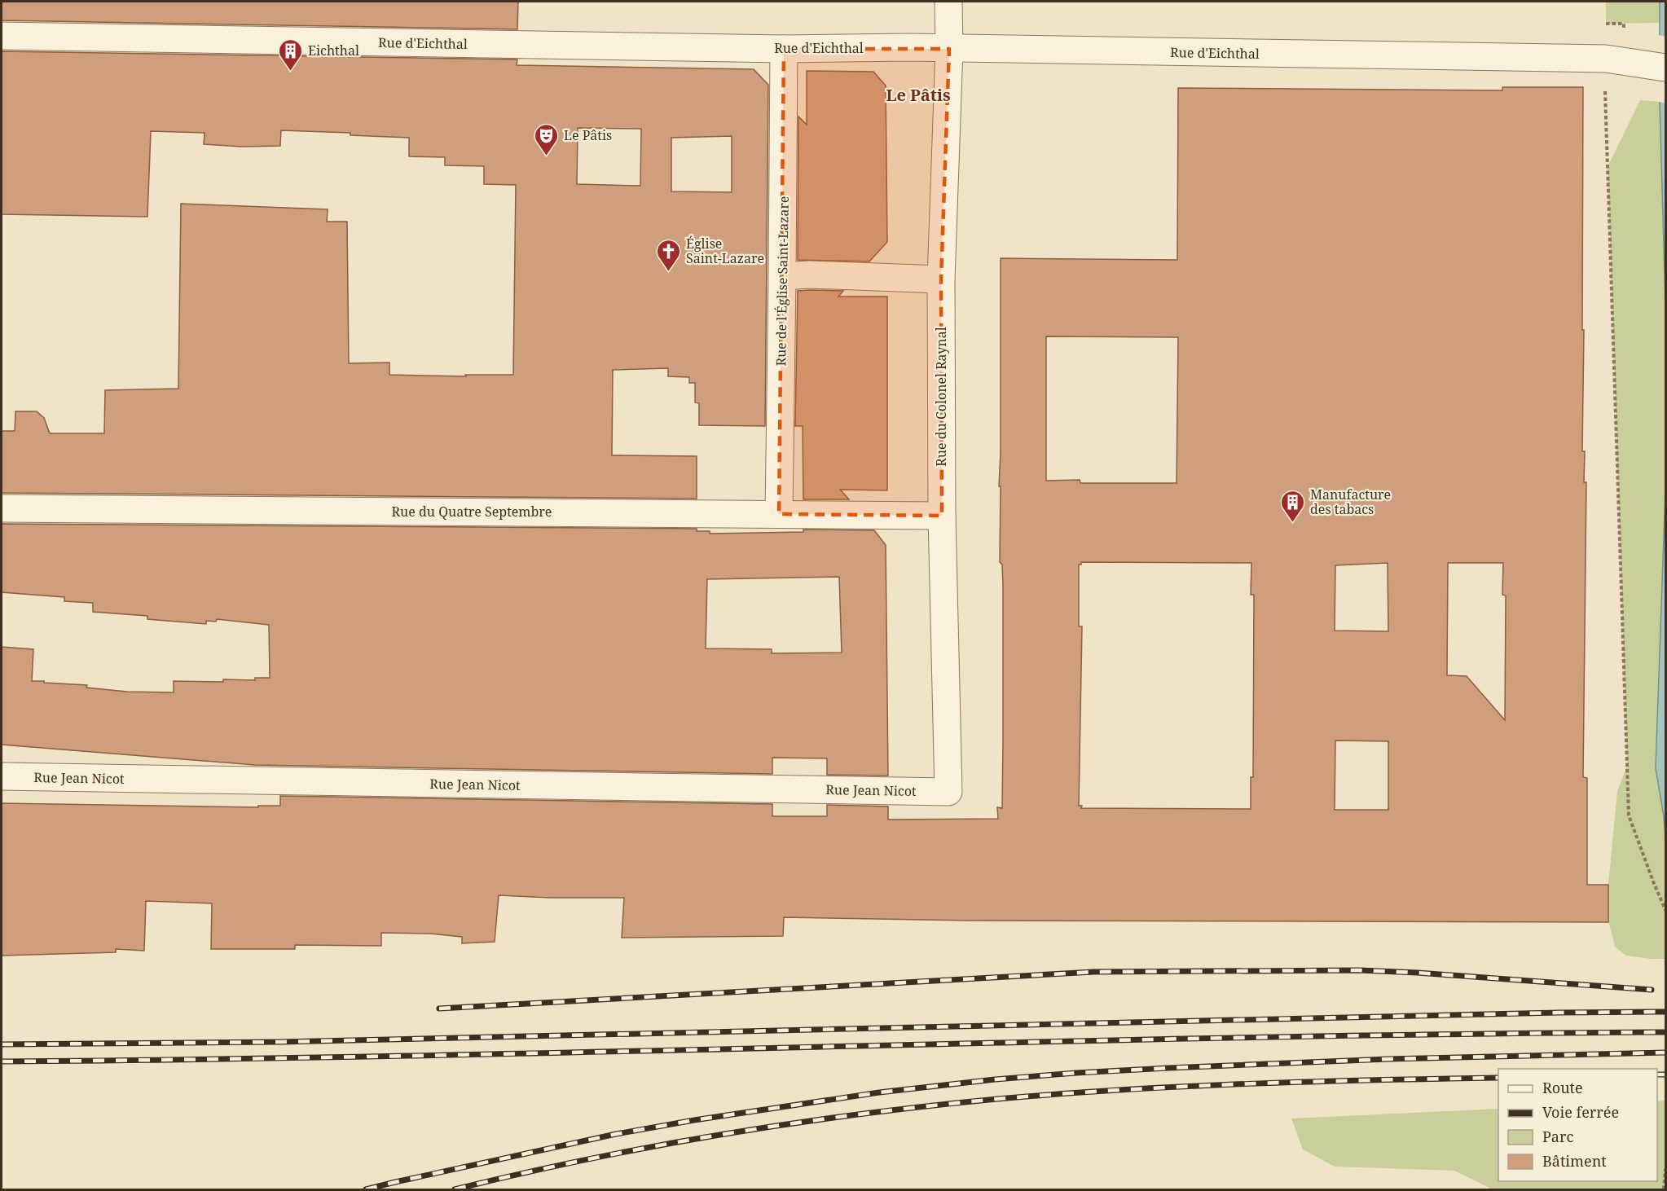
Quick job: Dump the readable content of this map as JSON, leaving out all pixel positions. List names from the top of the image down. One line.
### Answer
{"streets":{"street":["Rue d'Eichthal","Rue de l'Église Saint-Lazare","Rue du Colonel Raynal","Rue du Quatre Septembre","Rue Jean Nicot"]},"crossings":[["Rue d'Eichthal","Rue de l'Église Saint-Lazare"],["Rue d'Eichthal","Rue du Colonel Raynal"],["Rue de l'Église Saint-Lazare","Rue du Quatre Septembre"],["Rue du Colonel Raynal","Rue du Quatre Septembre"],["Rue du Colonel Raynal","Rue Jean Nicot"]],"districts":["Le Pâtis"],"places":{"building":["Eichthal","Manufacture des tabacs"],"theatre":["Le Pâtis"],"church":["Église Saint-Lazare"]},"legend":["Route","Voie ferrée","Parc","Bâtiment"]}
